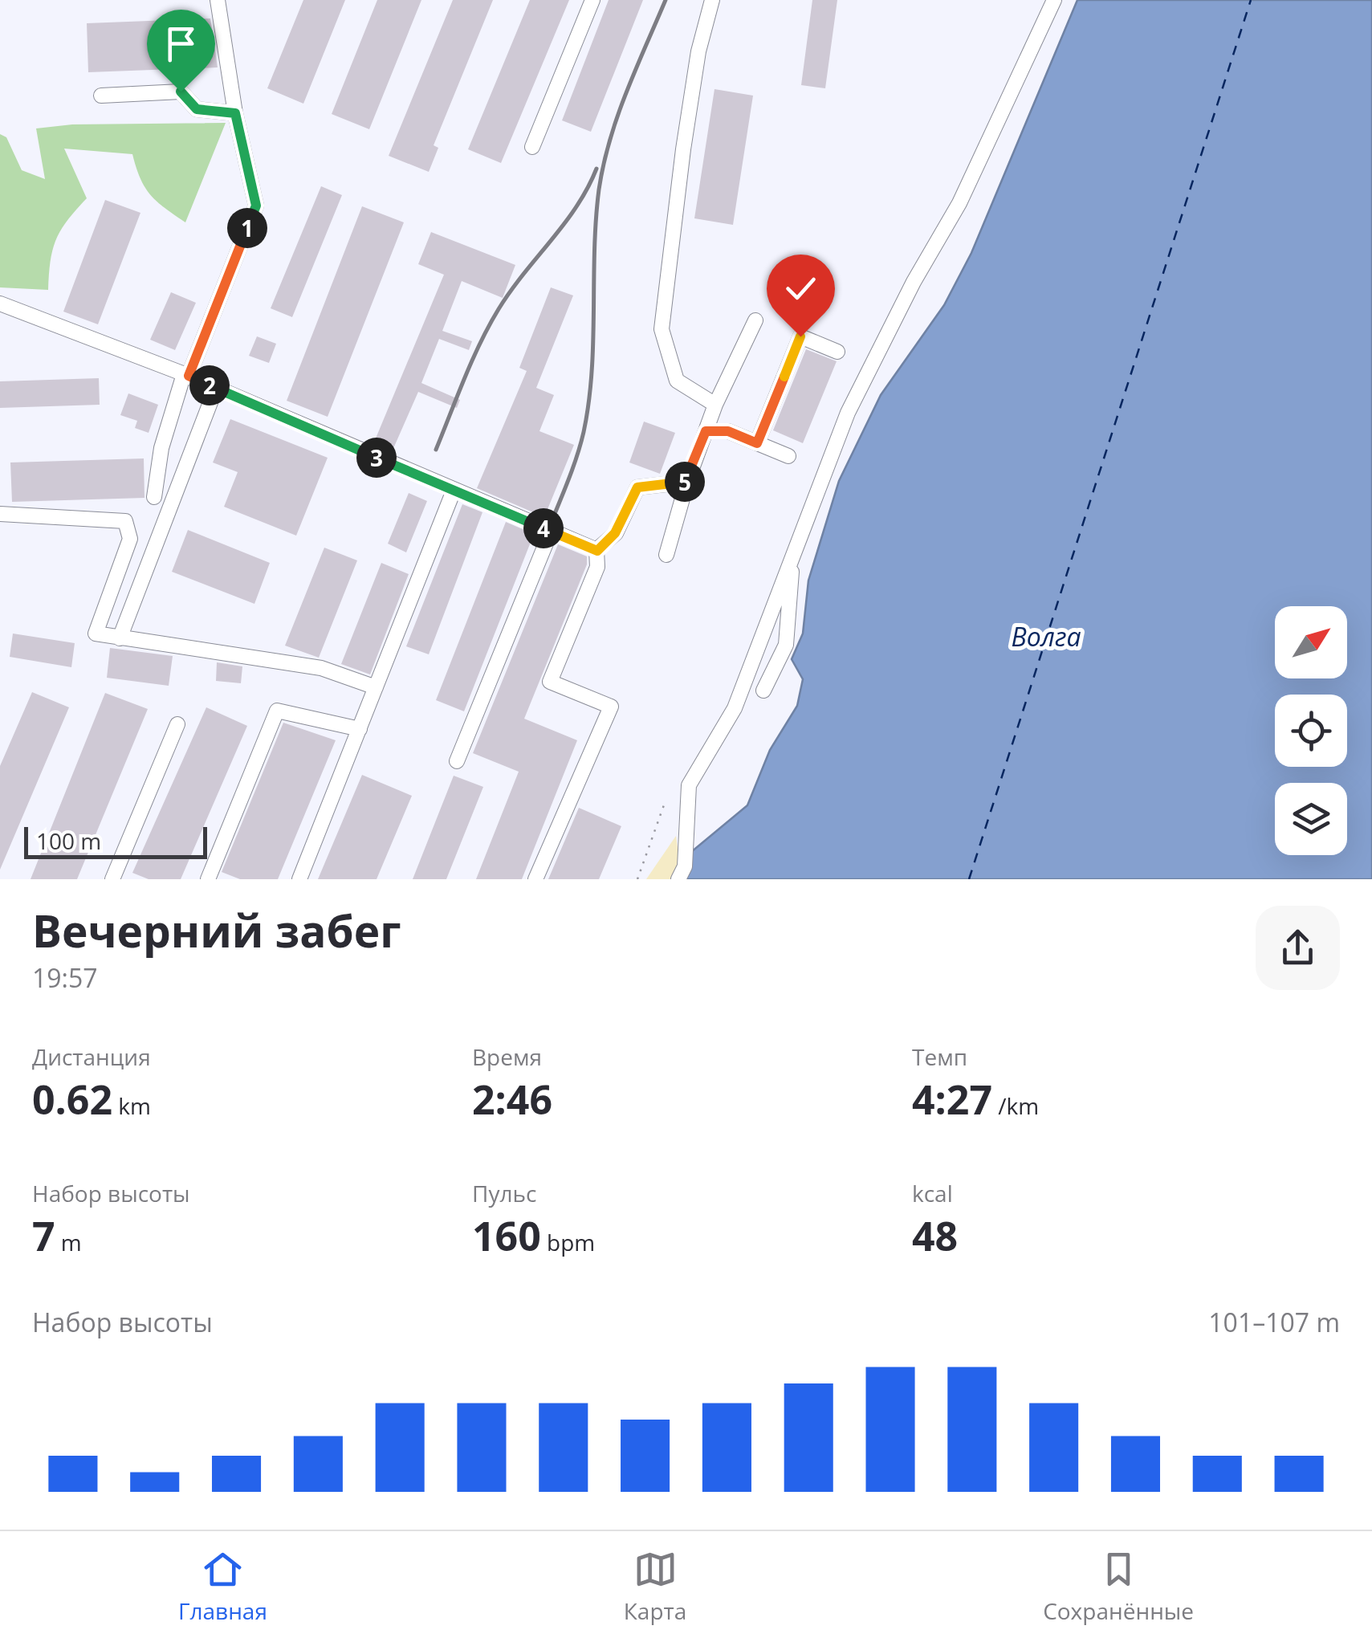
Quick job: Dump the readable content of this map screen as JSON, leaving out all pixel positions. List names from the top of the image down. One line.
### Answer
{"water":["Волга"],"scale_bar":"100 m","north":"top right","page":{"pins":["1","2","3","5","4"],"scale":"100 m","heading":["Вечерний забег","19:57"],"stats":[["Дистанция","0.62 km"],["Время","2:46"],["Темп","4:27 /km"],["Набор высоты","7 m"],["Пульс","160 bpm"],["kcal","48"]],"chart":["Набор высоты","101–107 m"],"tabs":["Главная","Карта","Сохранённые"]}}
